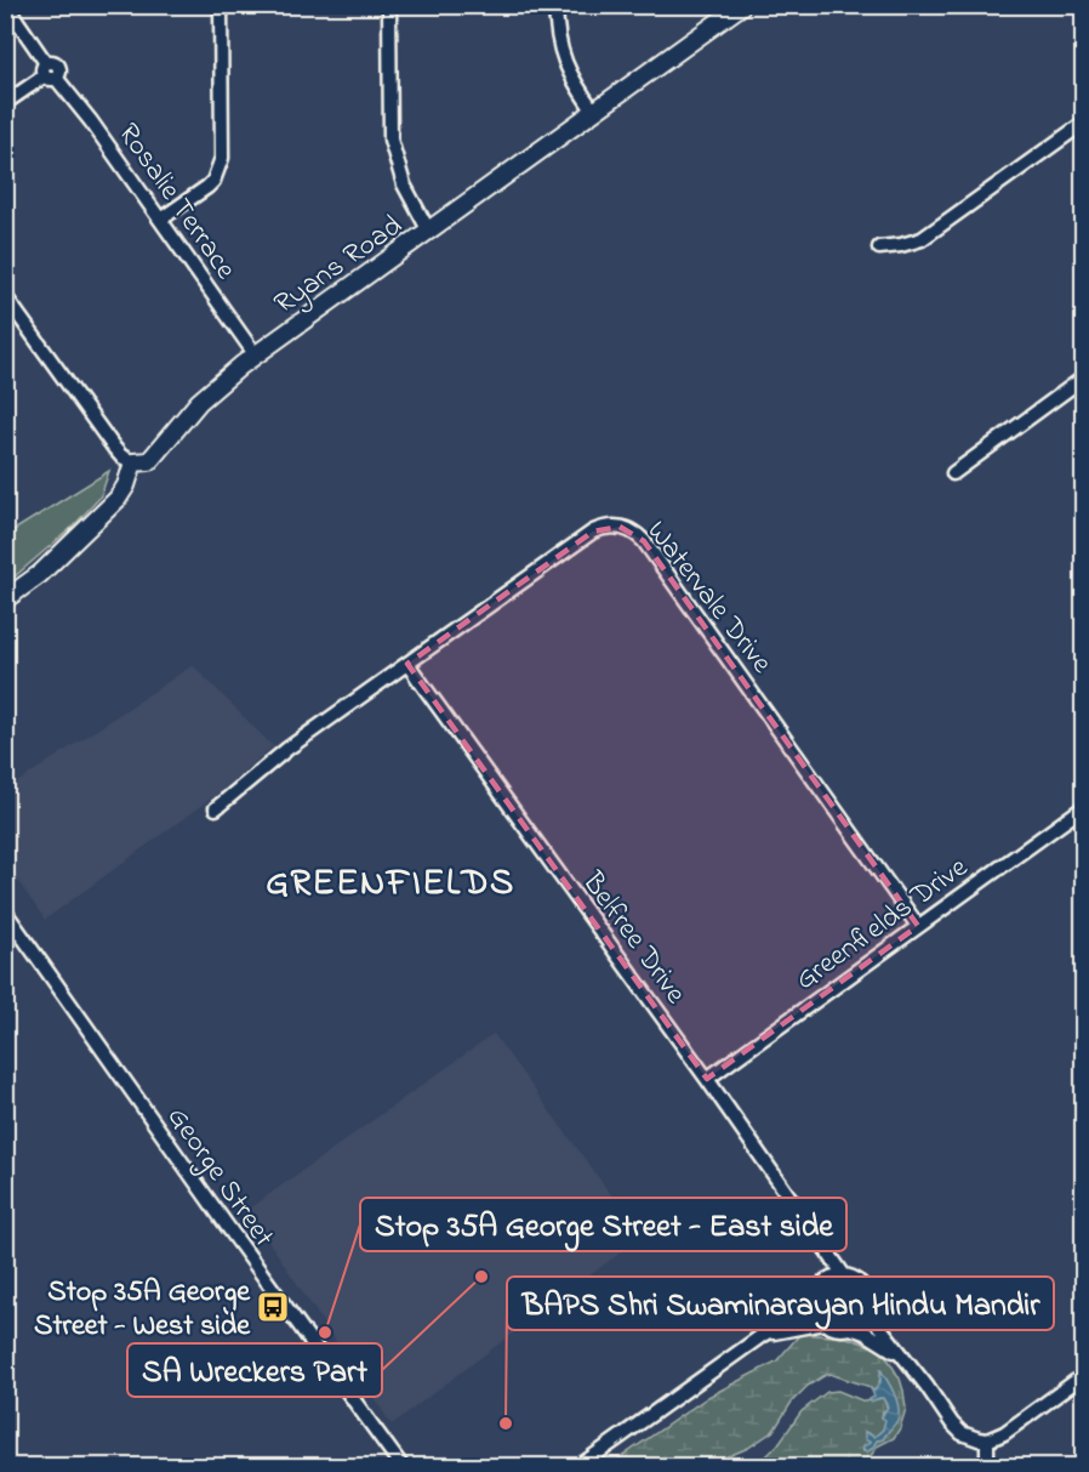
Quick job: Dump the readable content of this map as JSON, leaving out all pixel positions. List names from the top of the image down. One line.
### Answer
{"streets":{"street":["Rosalie Terrace","Ryans Road","Watervale Drive","Greenfields Drive","Belfree Drive","George Street"]},"crossings":[["Rosalie Terrace","Ryans Road"],["Watervale Drive","Greenfields Drive"],["Watervale Drive","Belfree Drive"],["Greenfields Drive","Belfree Drive"]],"districts":["GREENFIELDS"],"places":{"other":["SA Wreckers Part","Stop 35A George Street - East side","BAPS Shri Swaminarayan Hindu Mandir"],"bus stop":["Stop 35A George Street - West side"]}}
